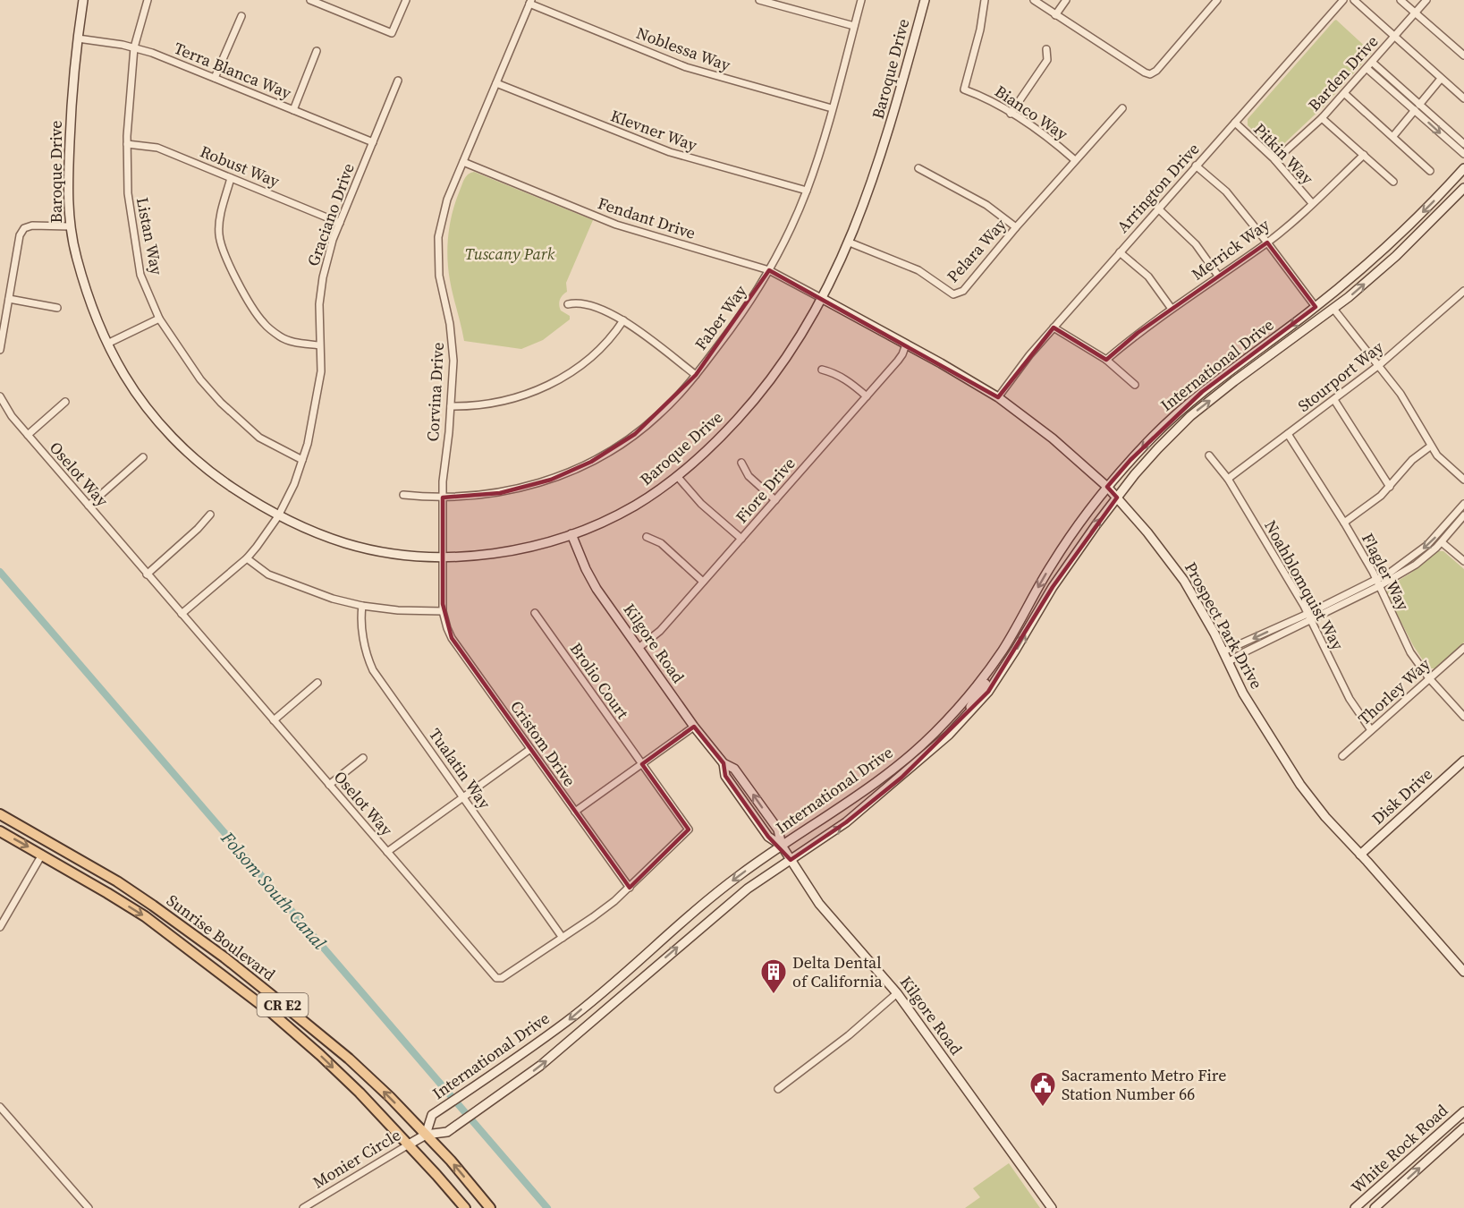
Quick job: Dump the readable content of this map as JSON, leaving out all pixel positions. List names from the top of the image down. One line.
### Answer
{"streets":{"main road":["Sunrise Boulevard","CR E2"],"street":["Noblessa Way","Baroque Drive","Terra Blanca Way","Barden Drive","Bianco Way","Klevner Way","Pitkin Way","Robust Way","Arrington Drive","Graciano Drive","Fendant Drive","Listan Way","Merrick Way","Pelara Way","Faber Way","International Drive","Stourport Way","Corvina Drive","Oselot Way","Fiore Drive","Flagler Way","Noahblomquist Way","Prospect Park Drive","Kilgore Road","Brolio Court","Thorley Way","Cristom Drive","Tualatin Way","Disk Drive","White Rock Road","Monier Circle"]},"crossings":[["Noblessa Way","Faber Way"],["Noblessa Way","Corvina Drive"],["Baroque Drive","Terra Blanca Way"],["Baroque Drive","Graciano Drive"],["Baroque Drive","Fendant Drive"],["Baroque Drive","Pelara Way"],["Baroque Drive","Corvina Drive"],["Baroque Drive","Prospect Park Drive"],["Baroque Drive","Kilgore Road"],["Terra Blanca Way","Graciano Drive"],["Terra Blanca Way","Listan Way"],["Barden Drive","Pitkin Way"],["Bianco Way","Pelara Way"],["Klevner Way","Faber Way"],["Klevner Way","Corvina Drive"],["Pitkin Way","Arrington Drive"],["Pitkin Way","Merrick Way"],["Robust Way","Graciano Drive"],["Robust Way","Listan Way"],["Arrington Drive","Prospect Park Drive"],["Graciano Drive","Listan Way"],["Graciano Drive","Oselot Way"],["Fendant Drive","Faber Way"],["Fendant Drive","Corvina Drive"],["Fendant Drive","Prospect Park Drive"],["Faber Way","Corvina Drive"],["International Drive","Prospect Park Drive"],["International Drive","Kilgore Road"],["International Drive","Sunrise Boulevard"],["International Drive","Monier Circle"],["Stourport Way","Flagler Way"],["Stourport Way","Noahblomquist Way"],["Corvina Drive","Cristom Drive"],["Oselot Way","Brolio Court"],["Oselot Way","Cristom Drive"],["Oselot Way","Tualatin Way"],["Fiore Drive","Prospect Park Drive"],["Fiore Drive","Kilgore Road"],["Flagler Way","Thorley Way"],["Noahblomquist Way","Thorley Way"],["Prospect Park Drive","Disk Drive"],["Sunrise Boulevard","Monier Circle"]],"water":["Folsom South Canal"],"parks":["Tuscany Park"],"places":{"building":["Delta Dental of California"],"public building":["Sacramento Metro Fire Station Number 66"]}}
